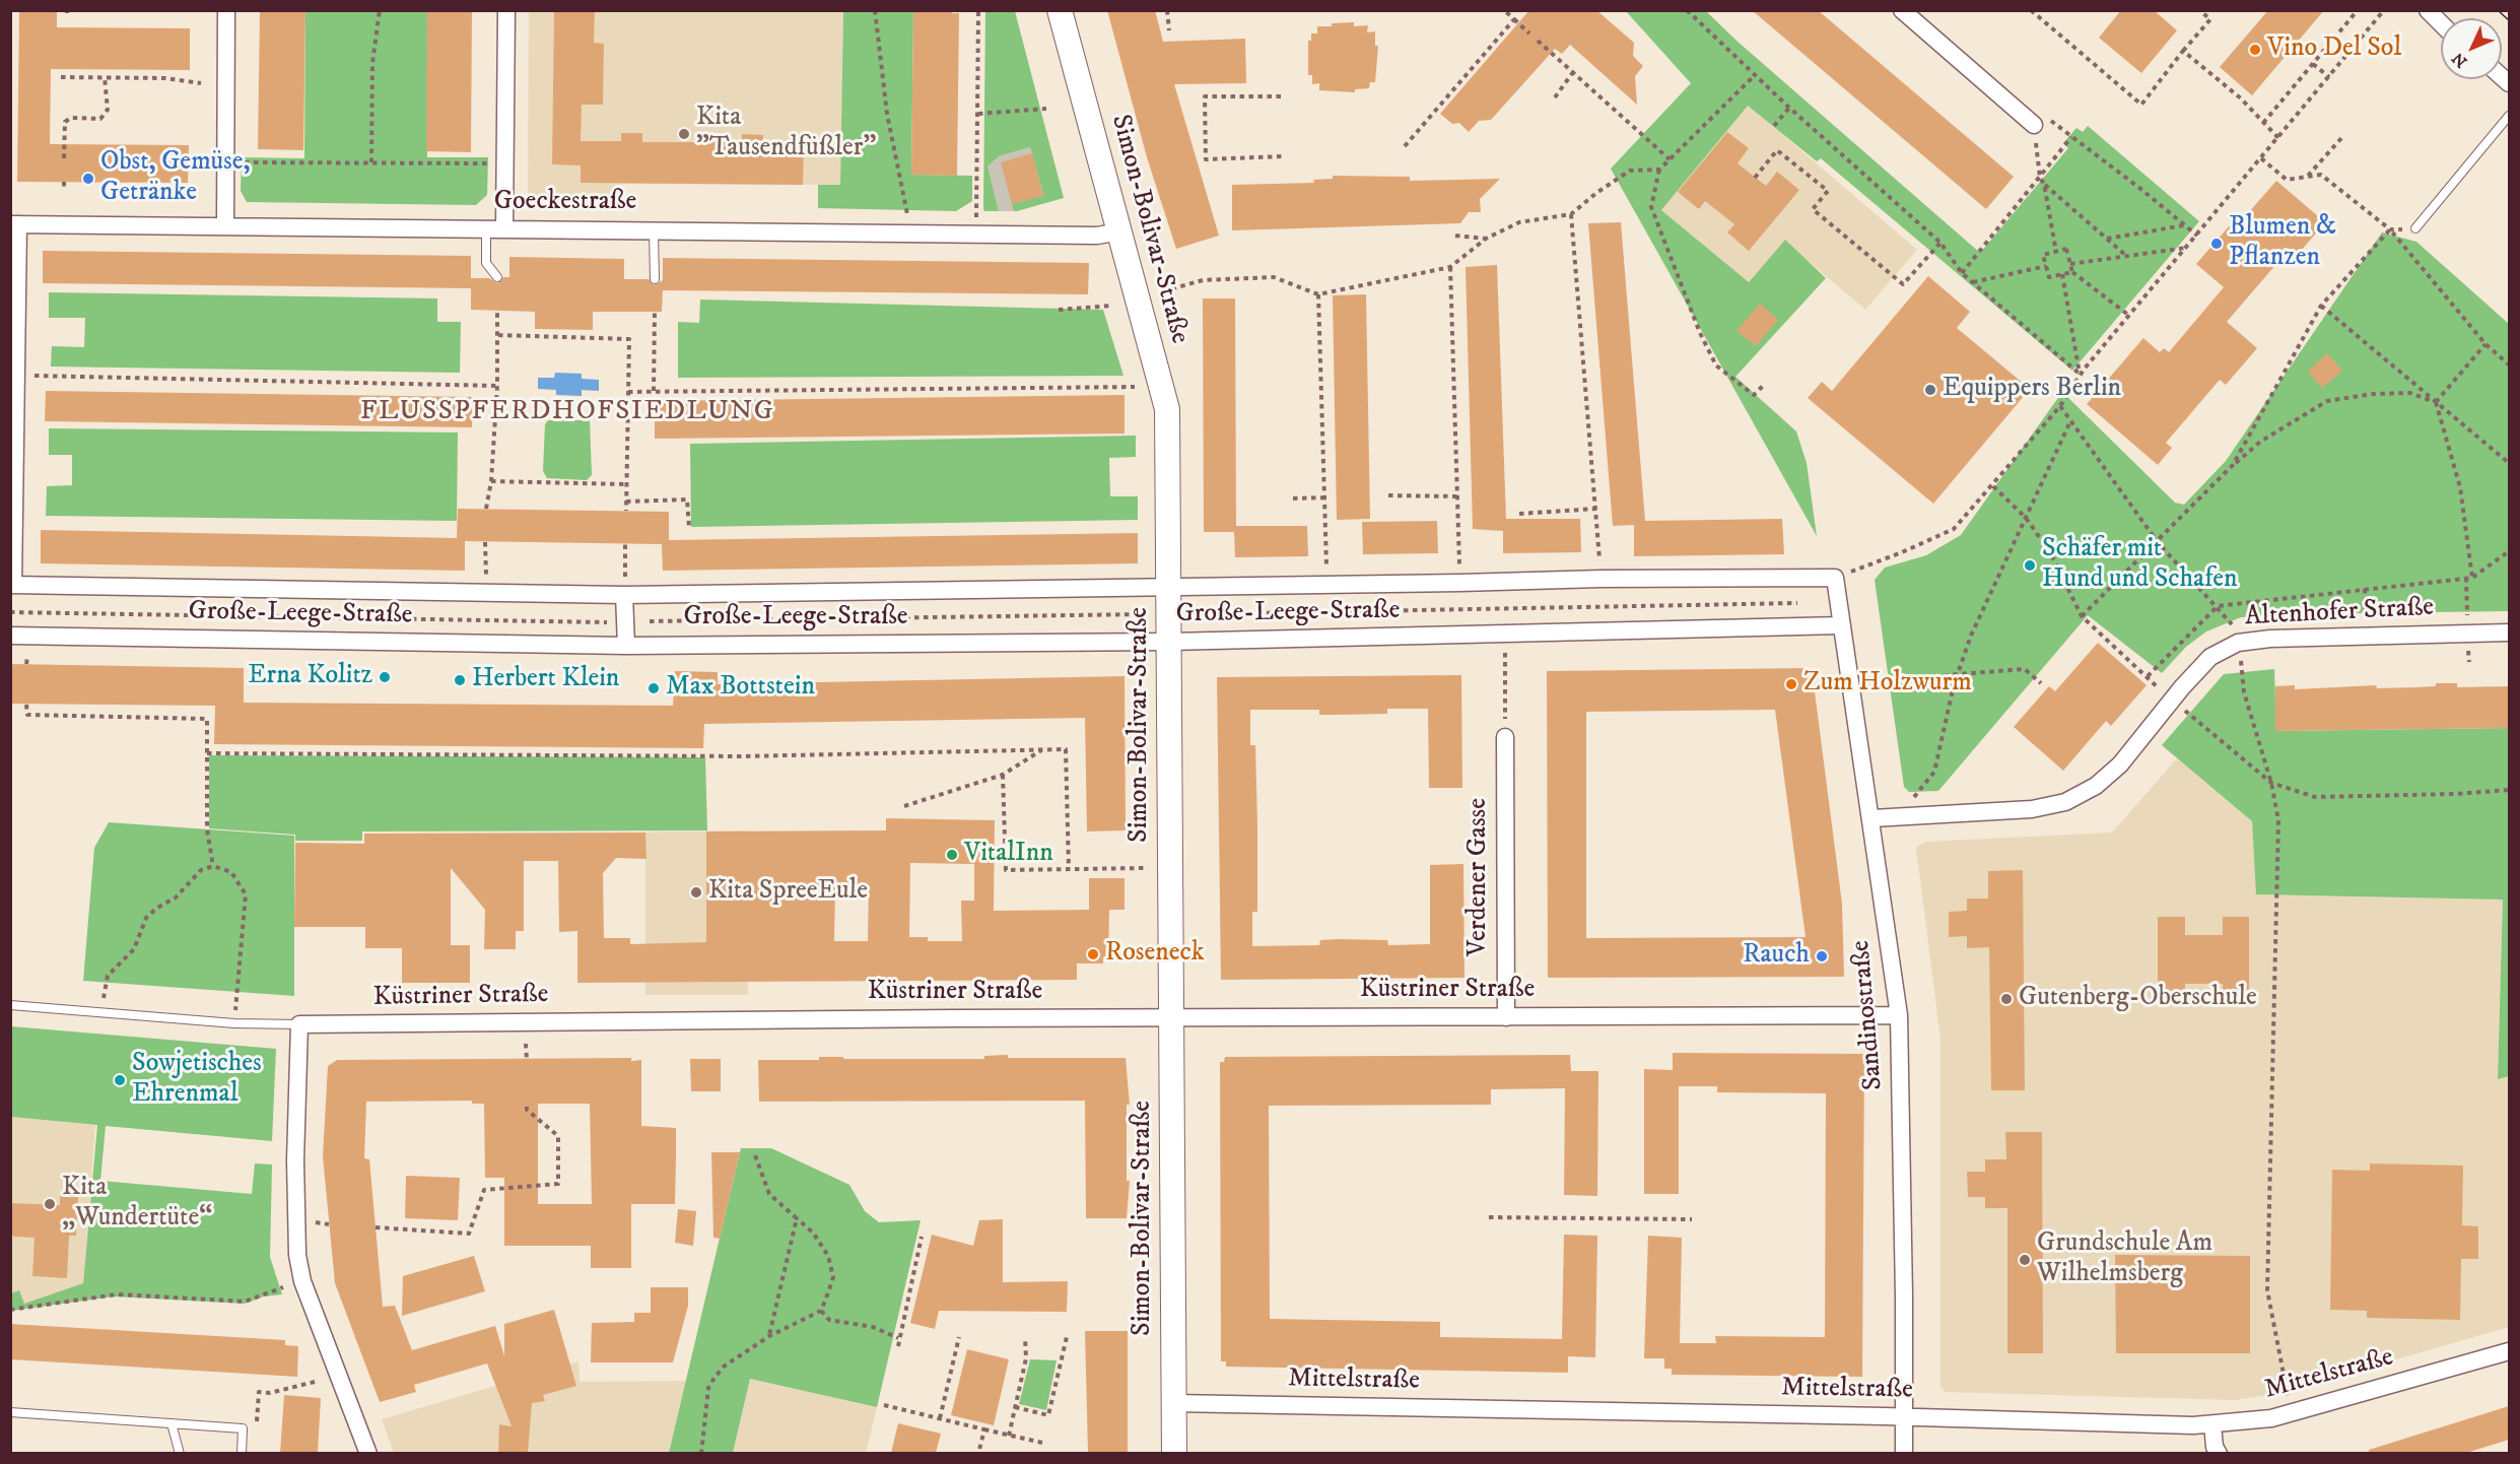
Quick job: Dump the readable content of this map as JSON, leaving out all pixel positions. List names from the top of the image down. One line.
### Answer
{"streets":{"street":["Goeckestraße","Simon-Bolivar-Straße","Große-Leege-Straße","Altenhofer Straße","Verdener Gasse","Küstriner Straße","Sandinostraße","Mittelstraße"]},"crossings":[["Goeckestraße","Simon-Bolivar-Straße"],["Simon-Bolivar-Straße","Große-Leege-Straße"],["Simon-Bolivar-Straße","Küstriner Straße"],["Simon-Bolivar-Straße","Mittelstraße"],["Große-Leege-Straße","Sandinostraße"],["Altenhofer Straße","Sandinostraße"],["Verdener Gasse","Küstriner Straße"],["Küstriner Straße","Sandinostraße"],["Sandinostraße","Mittelstraße"]],"districts":["FLUSSPFERDHOFSIEDLUNG"],"places":["Vino Del Sol","Kita \"Tausendfüßler\"","Obst, Gemüse, Getränke","Blumen & Pflanzen","Equippers Berlin","Schäfer mit Hund und Schafen","Erna Kolitz","Herbert Klein","Zum Holzwurm","Max Bottstein","VitalInn","Kita SpreeEule","Roseneck","Rauch","Gutenberg-Oberschule","Sowjetisches Ehrenmal","Kita „Wundertüte“","Grundschule Am Wilhelmsberg"],"north":"bottom left"}
